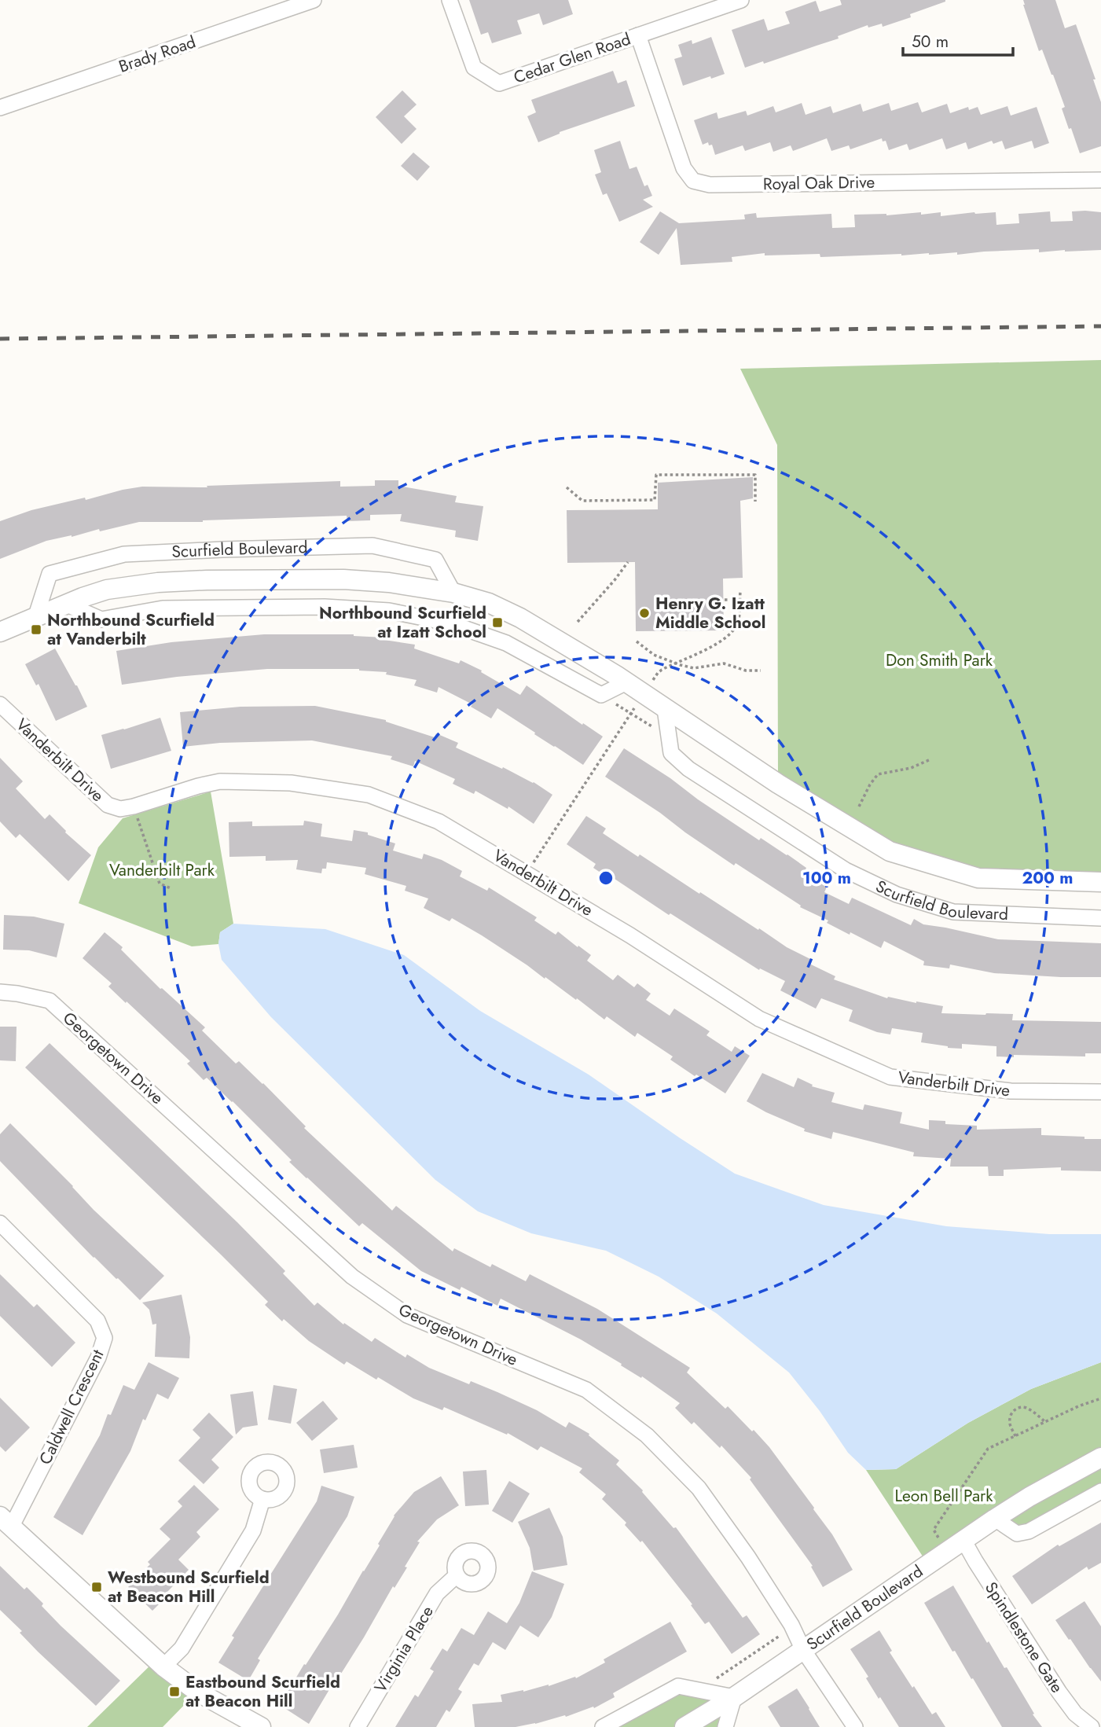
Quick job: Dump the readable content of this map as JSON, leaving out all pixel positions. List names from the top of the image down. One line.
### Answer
{"streets":{"street":["Brady Road","Cedar Glen Road","Royal Oak Drive","Scurfield Boulevard","Vanderbilt Drive","Georgetown Drive","Caldwell Crescent","Spindlestone Gate","Virginia Place"]},"crossings":[["Cedar Glen Road","Royal Oak Drive"],["Scurfield Boulevard","Georgetown Drive"],["Scurfield Boulevard","Spindlestone Gate"]],"parks":["Don Smith Park","Vanderbilt Park","Leon Bell Park"],"places":{"other":["Henry G. Izatt Middle School"],"transit":["Northbound Scurfield at Izatt School","Northbound Scurfield at Vanderbilt","Westbound Scurfield at Beacon Hill","Eastbound Scurfield at Beacon Hill"]},"scale_bar":"50 m","rings":["100 m","200 m"]}
